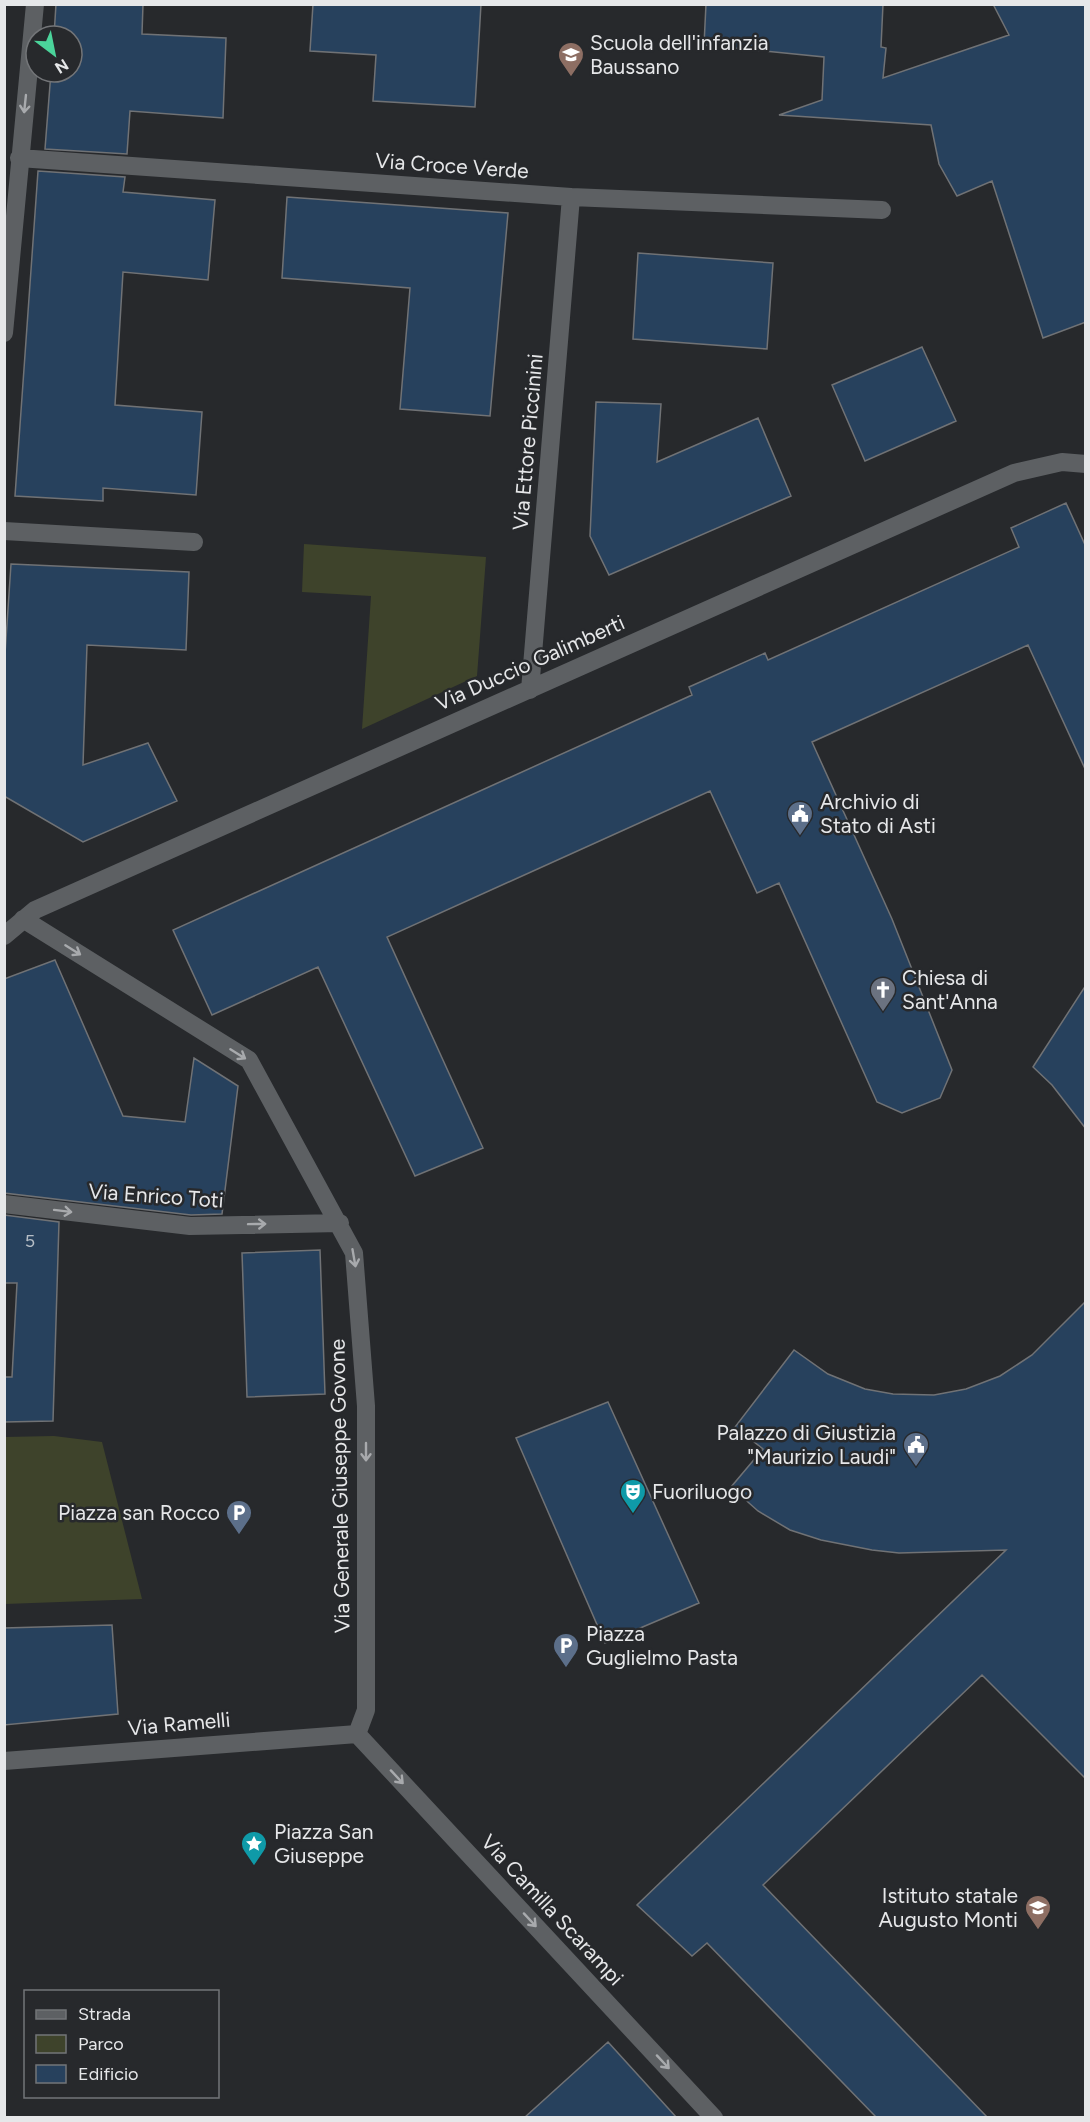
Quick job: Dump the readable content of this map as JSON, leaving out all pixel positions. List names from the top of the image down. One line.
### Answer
{"streets":{"street":["Via Croce Verde","Via Ettore Piccinini","Via Duccio Galimberti","Via Enrico Toti","Via Generale Giuseppe Govone","Via Ramelli","Via Camilla Scarampi"]},"crossings":[["Via Croce Verde","Via Ettore Piccinini"],["Via Ettore Piccinini","Via Duccio Galimberti"],["Via Duccio Galimberti","Via Generale Giuseppe Govone"],["Via Enrico Toti","Via Generale Giuseppe Govone"],["Via Generale Giuseppe Govone","Via Ramelli"],["Via Generale Giuseppe Govone","Via Camilla Scarampi"],["Via Ramelli","Via Camilla Scarampi"]],"one_way":["Via Enrico Toti","Via Generale Giuseppe Govone","Via Camilla Scarampi"],"places":{"school or university":["Scuola dell'infanzia Baussano","Istituto statale Augusto Monti"],"public building":["Archivio di Stato di Asti","Palazzo di Giustizia \"Maurizio Laudi\""],"church":["Chiesa di Sant'Anna"],"theatre":["Fuoriluogo"],"parking":["Piazza san Rocco","Piazza Guglielmo Pasta"],"place":["Piazza San Giuseppe"]},"house_numbers":["5"],"legend":["Strada","Parco","Edificio"],"north":"bottom right"}
